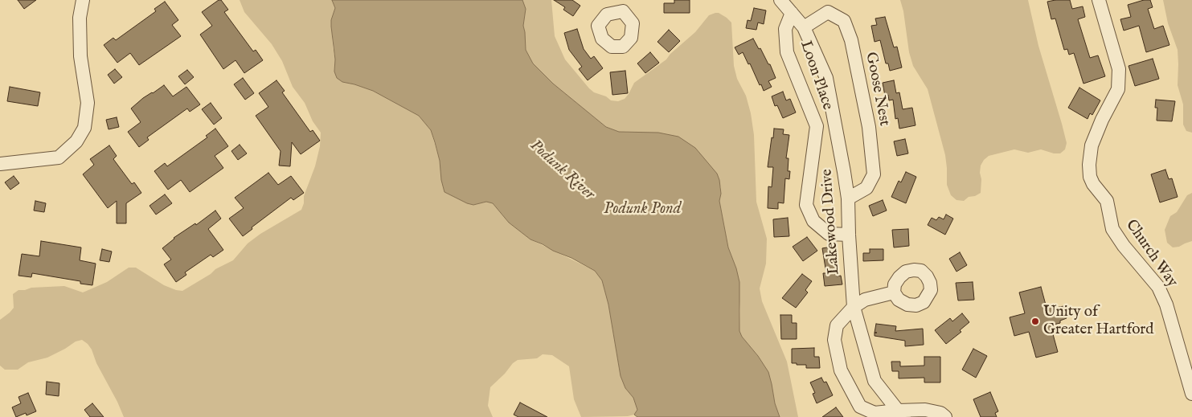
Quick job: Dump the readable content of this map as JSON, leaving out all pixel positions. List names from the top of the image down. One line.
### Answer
{"streets":{"street":["Loon Place","Goose Nest","Lakewood Drive","Church Way"]},"crossings":[["Loon Place","Lakewood Drive"],["Goose Nest","Lakewood Drive"]],"water":["Podunk River","Podunk Pond"],"places":["Unity of Greater Hartford"]}
